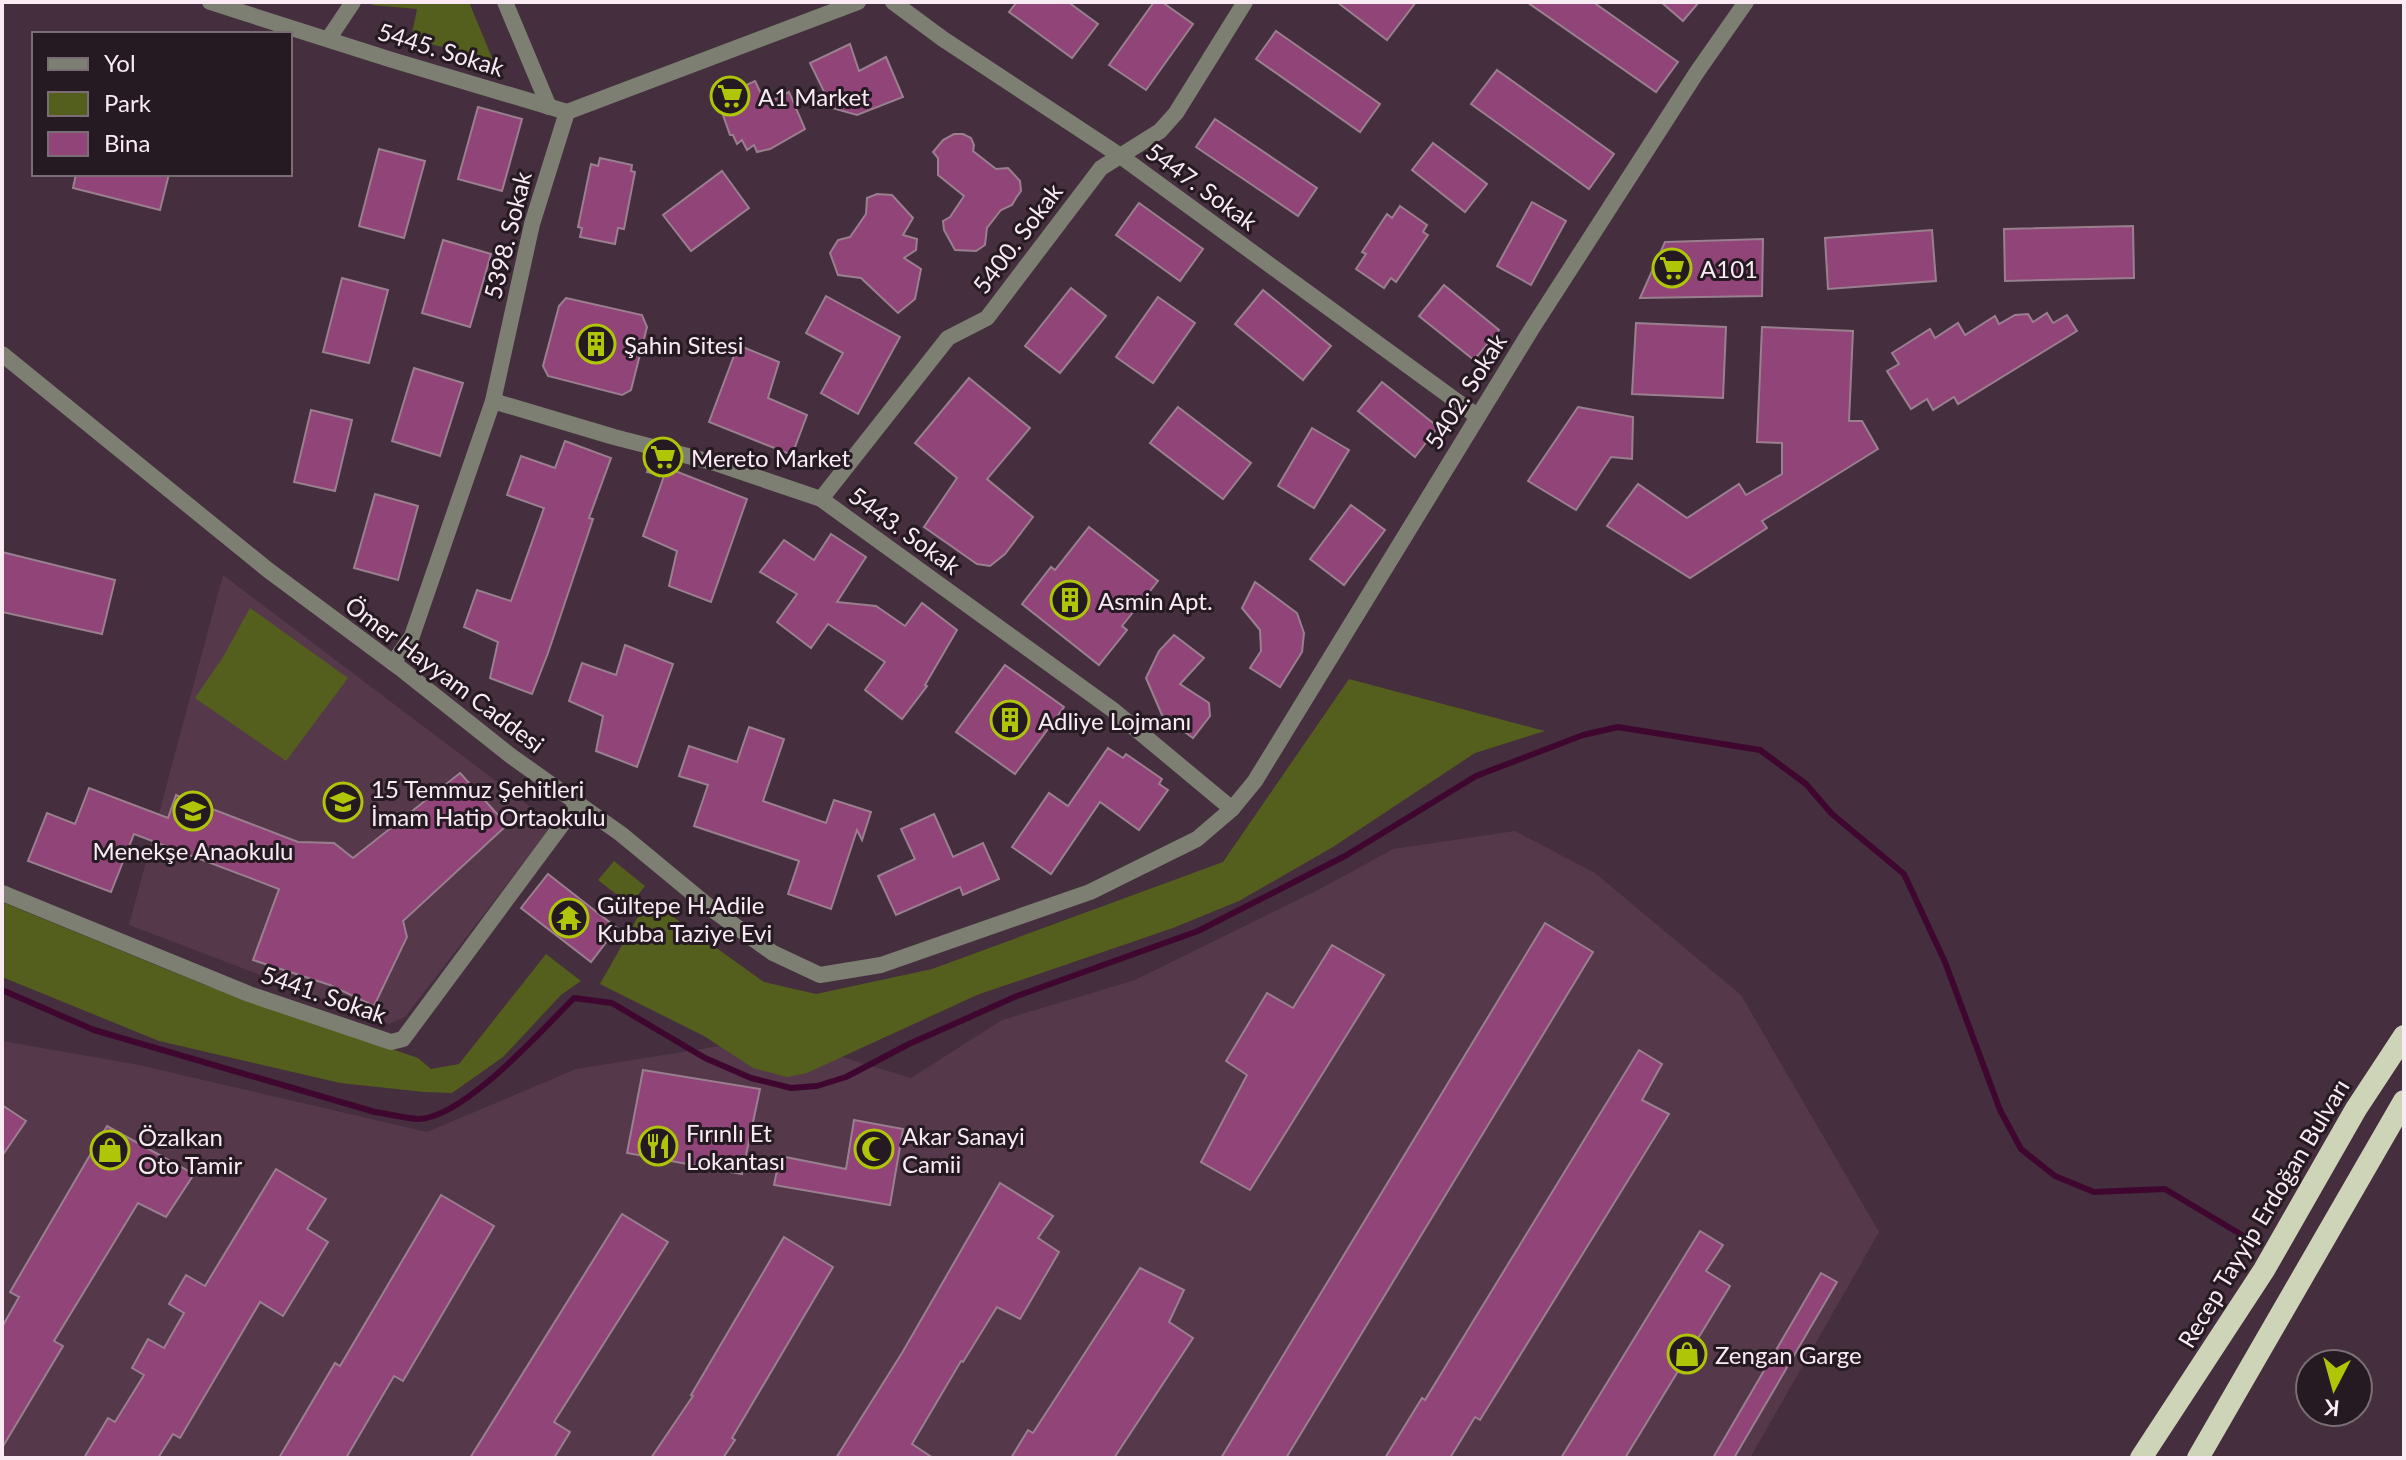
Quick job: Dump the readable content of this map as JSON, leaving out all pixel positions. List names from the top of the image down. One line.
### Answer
{"streets":{"highway":["Recep Tayyip Erdoğan Bulvarı"],"street":["5445. Sokak","5447. Sokak","5398. Sokak","5400. Sokak","5402. Sokak","5443. Sokak","Ömer Hayyam Caddesi","5441. Sokak"]},"crossings":[["5445. Sokak","5398. Sokak"],["5447. Sokak","5400. Sokak"],["5447. Sokak","5402. Sokak"],["5398. Sokak","5443. Sokak"],["5398. Sokak","Ömer Hayyam Caddesi"],["5400. Sokak","5443. Sokak"],["5402. Sokak","5443. Sokak"],["5402. Sokak","Ömer Hayyam Caddesi"],["5443. Sokak","Ömer Hayyam Caddesi"],["Ömer Hayyam Caddesi","5441. Sokak"]],"places":{"supermarket":["A1 Market","A101","Mereto Market"],"building":["Şahin Sitesi","Asmin Apt.","Adliye Lojmanı"],"school or university":["15 Temmuz Şehitleri İmam Hatip Ortaokulu","Menekşe Anaokulu"],"temple":["Gültepe H.Adile Kubba Taziye Evi"],"restaurant":["Fırınlı Et Lokantası"],"mosque":["Akar Sanayi Camii"],"shop":["Özalkan Oto Tamir","Zengan Garge"]},"legend":["Yol","Park","Bina"],"north":"bottom"}
